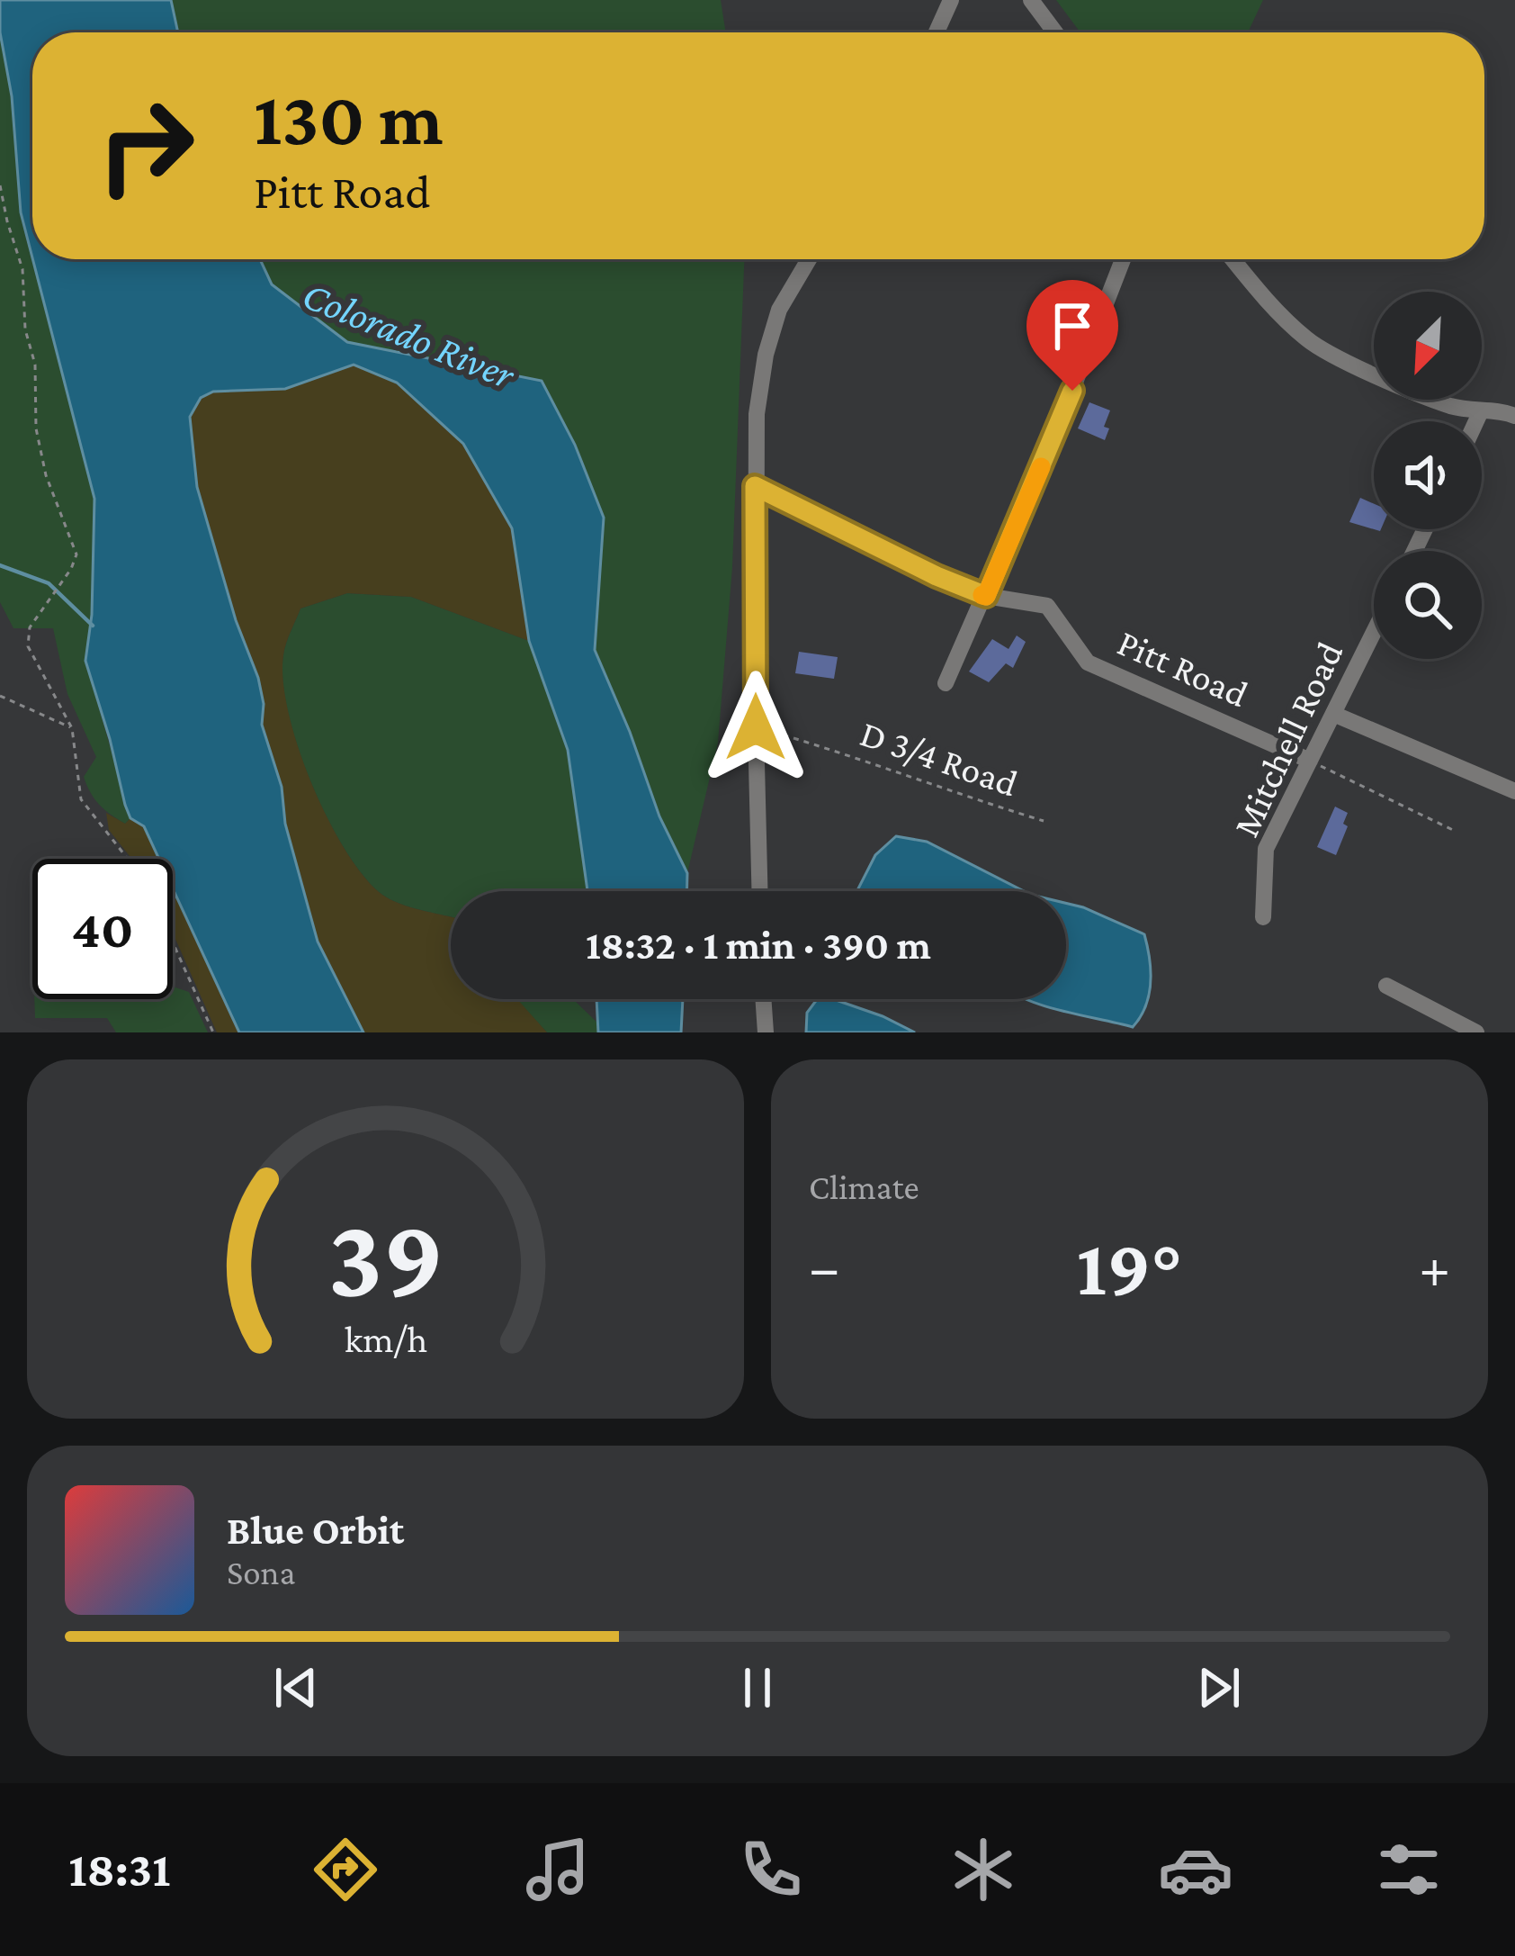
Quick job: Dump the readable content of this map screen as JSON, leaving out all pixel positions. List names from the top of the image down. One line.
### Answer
{"streets":{"street":["Pitt Road","Mitchell Road"],"path":["D 3/4 Road"]},"crossings":[["Pitt Road","Mitchell Road"]],"water":["Colorado River"],"north":"bottom left","page":{"turn":["130 m","Pitt Road"],"limit":"40","trip":"18:32 · 1 min · 390 m","tile":"Climate","heat":["−","19°","+"],"song":["Blue Orbit","Sona"],"tabs":"18:31","gauge":["39","km/h"]}}
